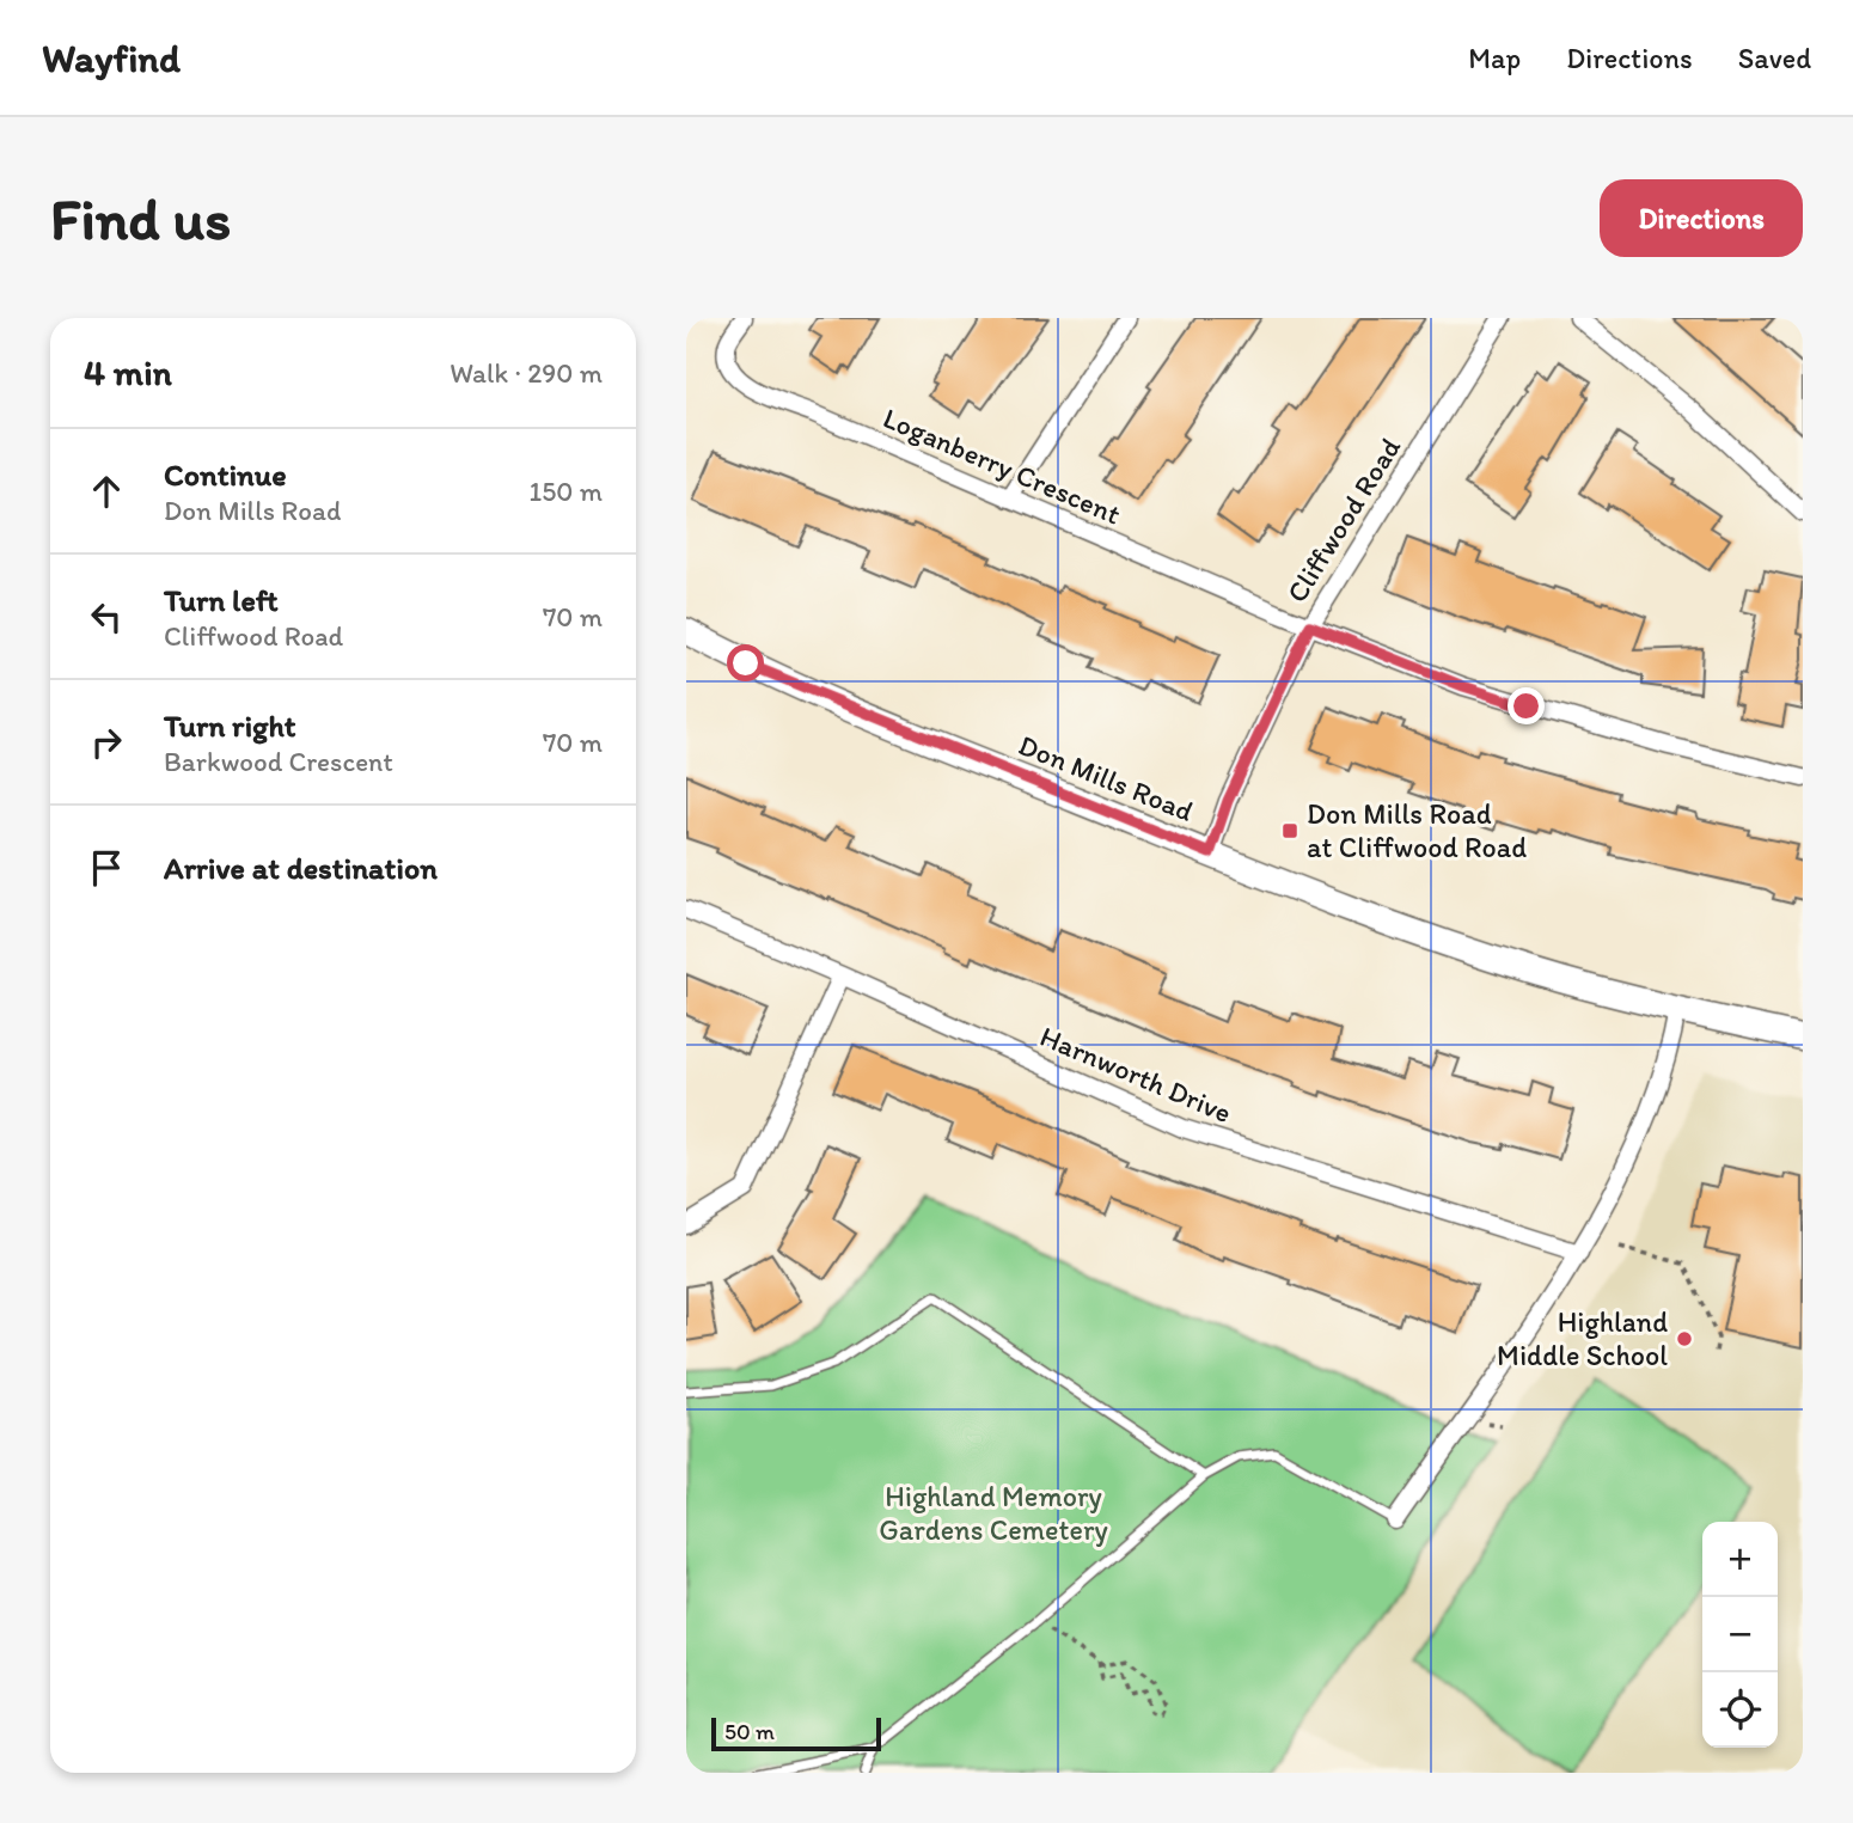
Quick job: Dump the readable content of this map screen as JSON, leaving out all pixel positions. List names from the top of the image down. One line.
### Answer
{"streets":{"main road":["Don Mills Road"],"street":["Loganberry Crescent","Cliffwood Road","Harnworth Drive"]},"crossings":[["Loganberry Crescent","Cliffwood Road"],["Cliffwood Road","Don Mills Road"]],"parks":["Highland Memory Gardens Cemetery"],"places":{"transit":["Don Mills Road at Cliffwood Road"],"other":["Highland Middle School"]},"scale_bar":"50 m","page":{"header":"Wayfind","nav":["Map","Directions","Saved"],"buttons":"Directions","title":"Find us","heading":["4 min","Walk · 290 m"],"list":[["Continue","Don Mills Road","150 m"],["Turn left","Cliffwood Road","70 m"],["Turn right","Barkwood Crescent","70 m"],"Arrive at destination"],"map_buttons":["+","−"],"scale":"50 m"}}
